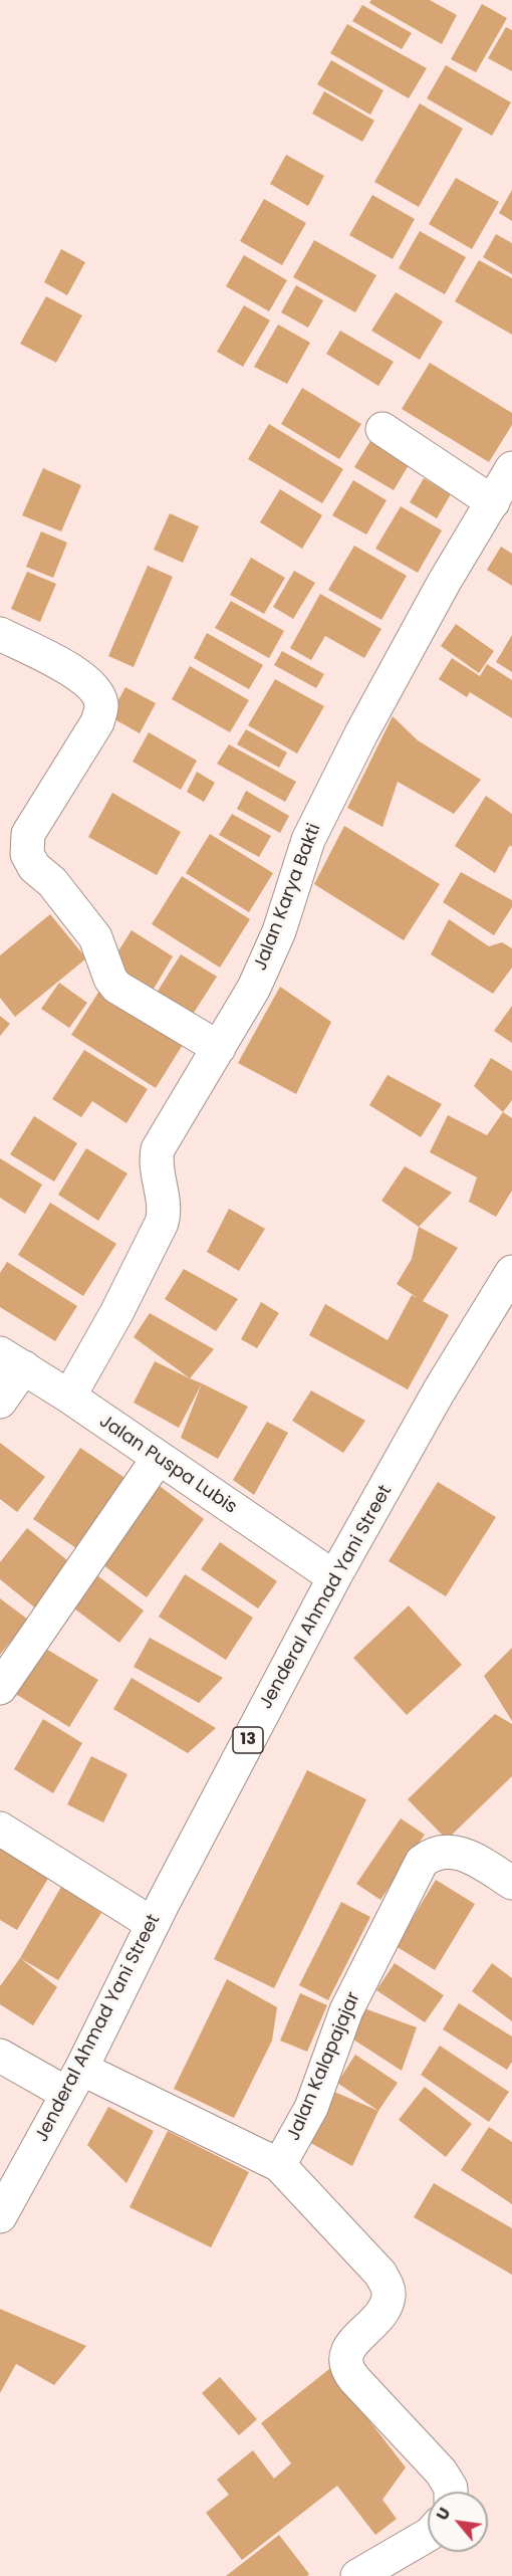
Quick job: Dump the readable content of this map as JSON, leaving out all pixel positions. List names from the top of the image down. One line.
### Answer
{"streets":{"main road":["Jalan Karya Bakti","Jalan Puspa Lubis","Jenderal Ahmad Yani Street","13","Jalan Kalapajajar"]},"crossings":[["Jalan Karya Bakti","Jalan Puspa Lubis"],["Jalan Puspa Lubis","Jenderal Ahmad Yani Street"]],"north":"top left"}
